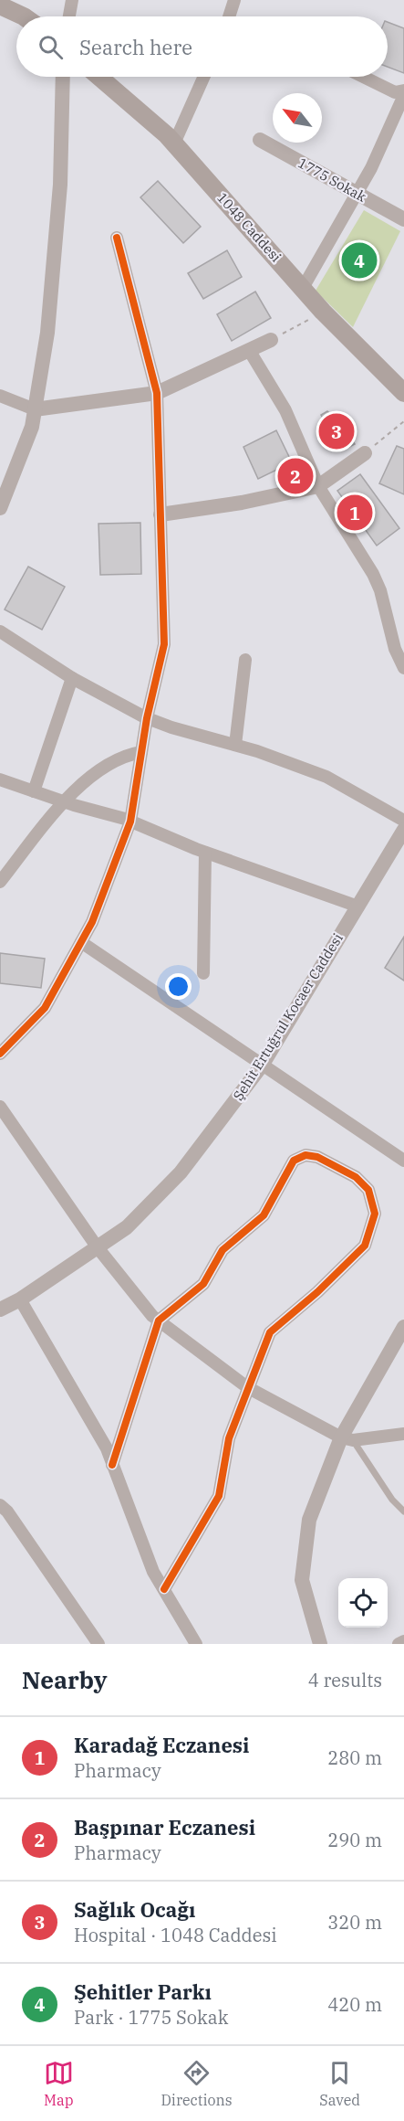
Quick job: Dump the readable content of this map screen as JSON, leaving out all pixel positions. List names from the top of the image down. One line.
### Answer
{"streets":{"main road":["1048 Caddesi"],"street":["1775 Sokak","Şehit Ertuğrul Kocaer Caddesi"]},"north":"top left","page":{"search":"Search here","pins":["4","3","2","1"],"heading":["Nearby","4 results"],"list":[{"mark":"1","name":"Karadağ Eczanesi","note":"Pharmacy","value":"280 m"},{"mark":"2","name":"Başpınar Eczanesi","note":"Pharmacy","value":"290 m"},{"mark":"3","name":"Sağlık Ocağı","note":"Hospital · 1048 Caddesi","value":"320 m"},{"mark":"4","name":"Şehitler Parkı","note":"Park · 1775 Sokak","value":"420 m"}],"nav":["Map","Directions","Saved"]}}
